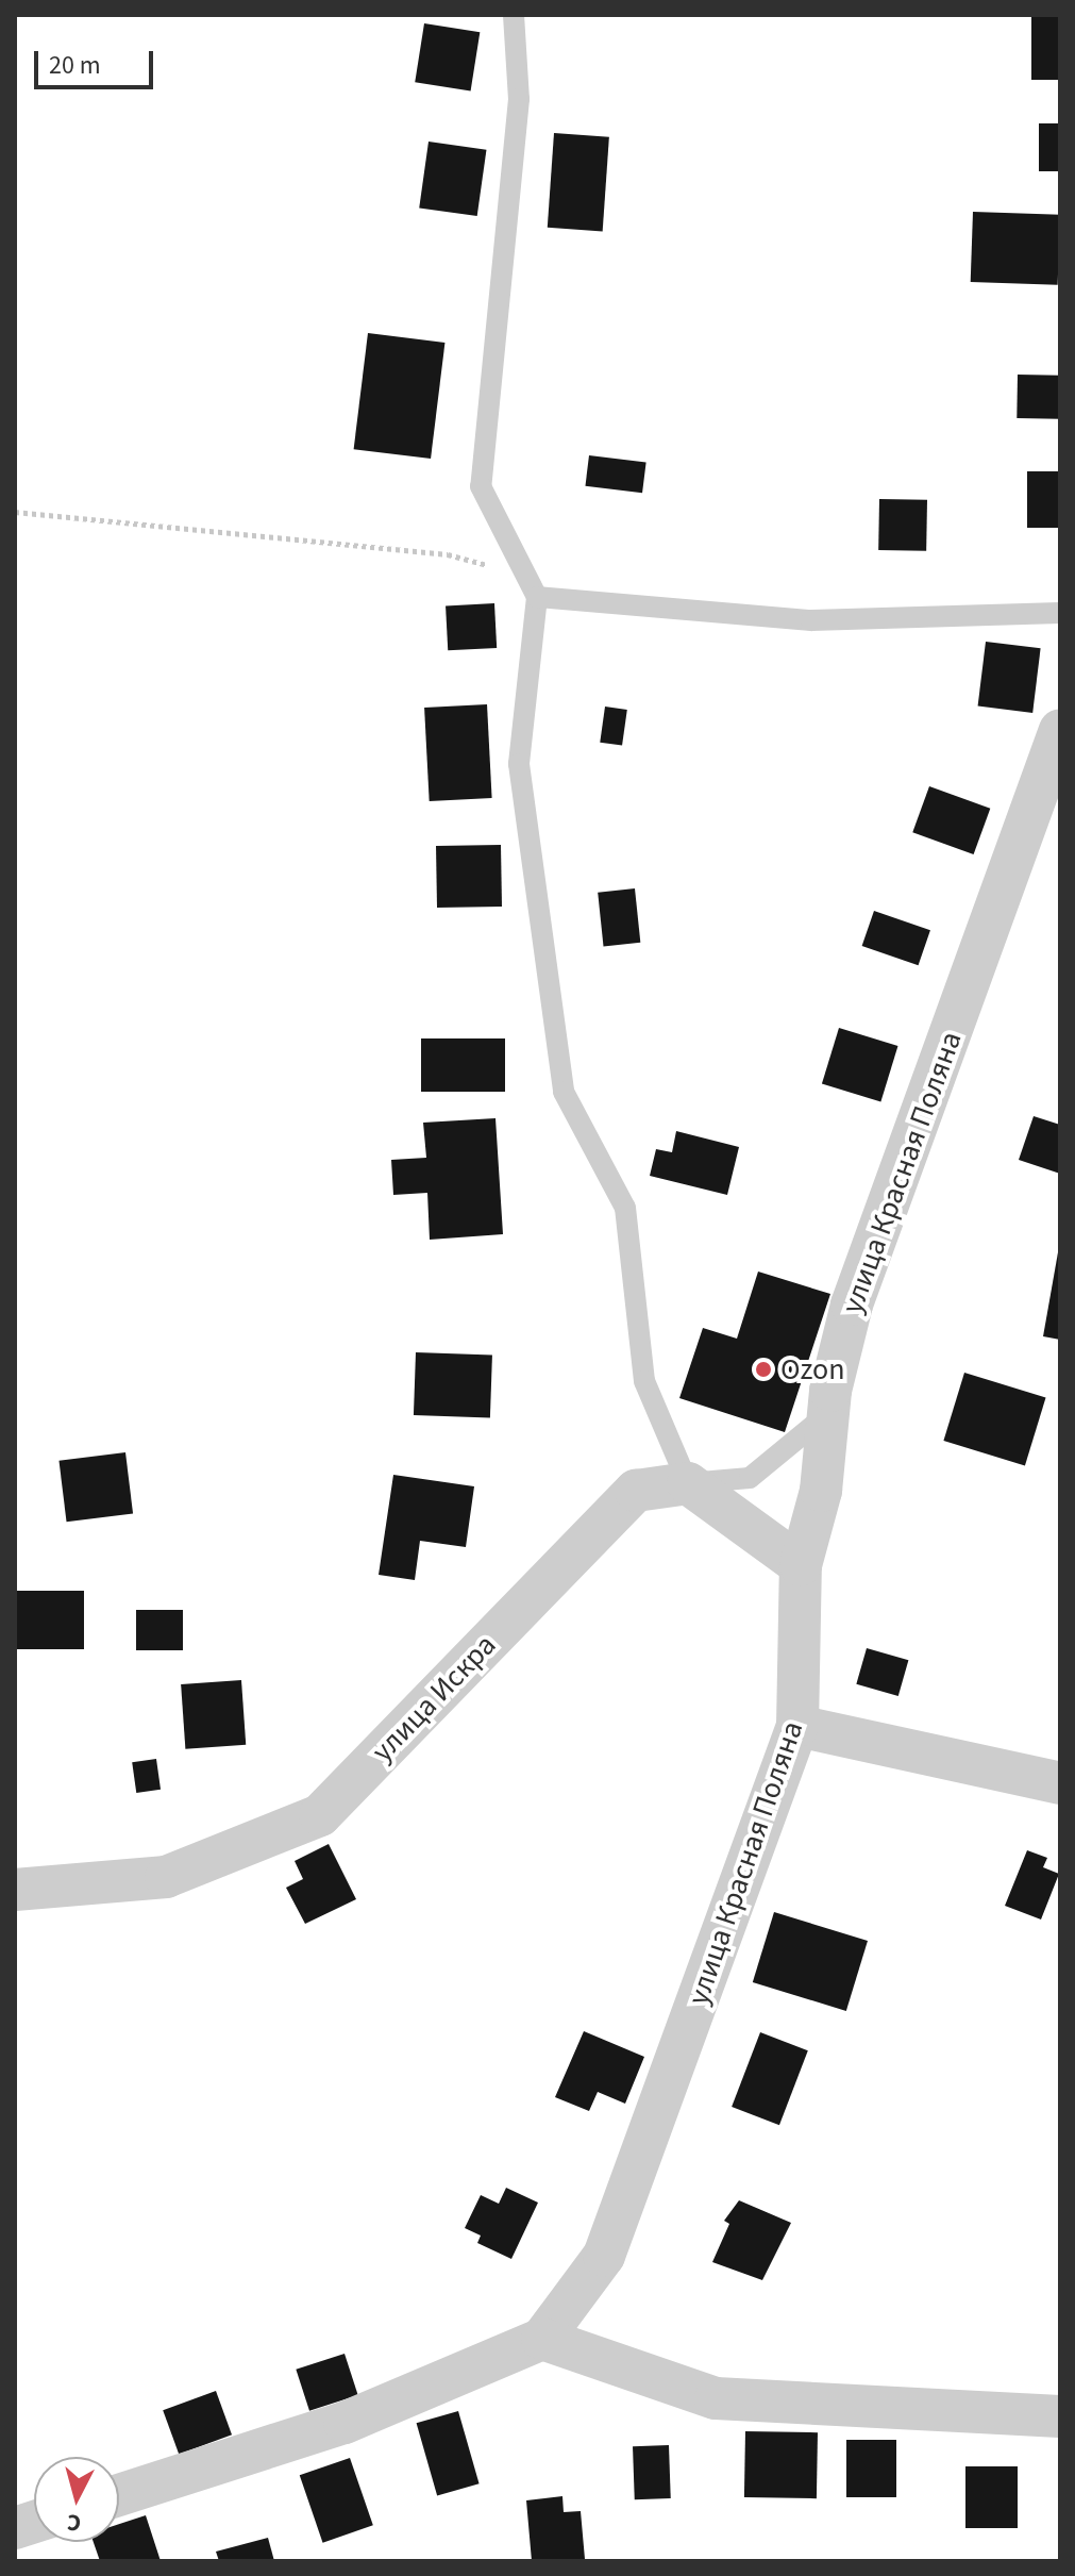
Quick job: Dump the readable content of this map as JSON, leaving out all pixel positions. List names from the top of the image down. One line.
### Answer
{"streets":{"street":["улица Красная Поляна","улица Искра"]},"places":["Ozon"],"scale_bar":"20 m","north":"bottom"}
